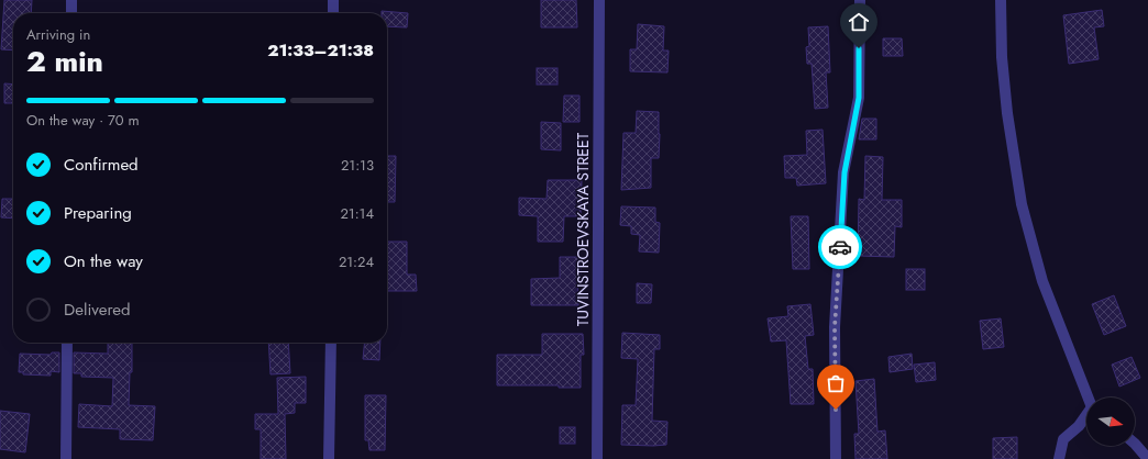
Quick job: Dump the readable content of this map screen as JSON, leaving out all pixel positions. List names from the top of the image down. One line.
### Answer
{"streets":{"street":["TUVINSTROEVSKAYA STREET"]},"north":"right","page":{"heading":["2 min","Arriving in","21:33–21:38"],"bar":"On the way · 70 m","list":[["Confirmed","21:13"],["Preparing","21:14"],["On the way","21:24"],"Delivered"]}}
